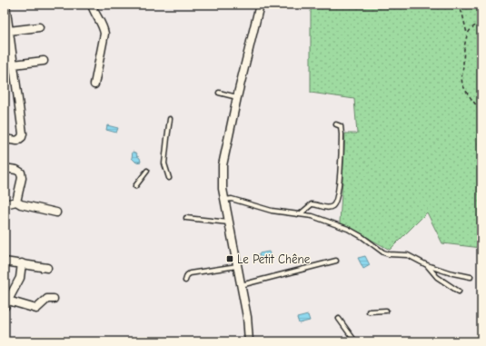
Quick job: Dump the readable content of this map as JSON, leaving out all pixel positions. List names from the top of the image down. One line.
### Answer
{"places":{"transit":["Le Petit Chêne"]}}
